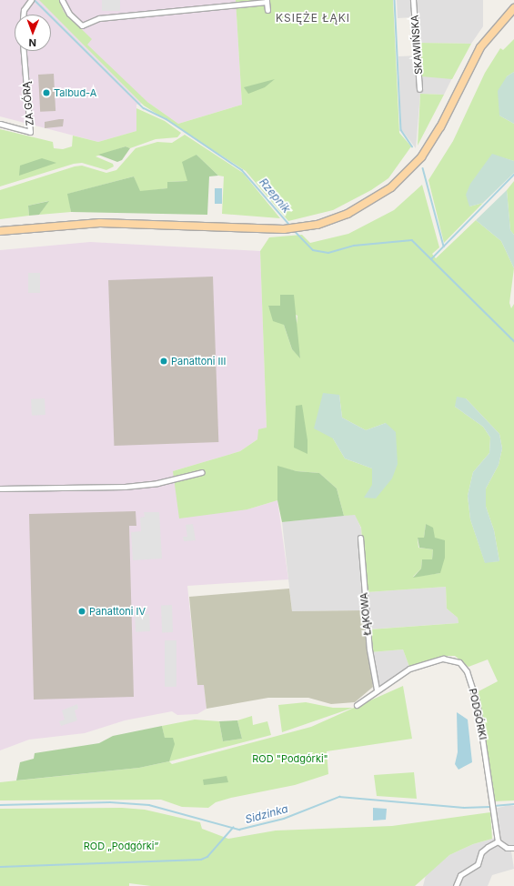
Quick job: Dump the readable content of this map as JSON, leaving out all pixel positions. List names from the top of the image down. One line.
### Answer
{"streets":{"street":["SKAWIŃSKA","ZA GÓRĄ","ŁĄKOWA","PODGÓRKI"]},"crossings":[["ŁĄKOWA","PODGÓRKI"]],"districts":["KSIĘŻE ŁĄKI"],"water":["Rzepnik","Sidzinka"],"parks":["ROD \"Podgórki\"","ROD „Podgórki”"],"places":["Talbud-A","Panattoni III","Panattoni IV"],"north":"bottom"}
